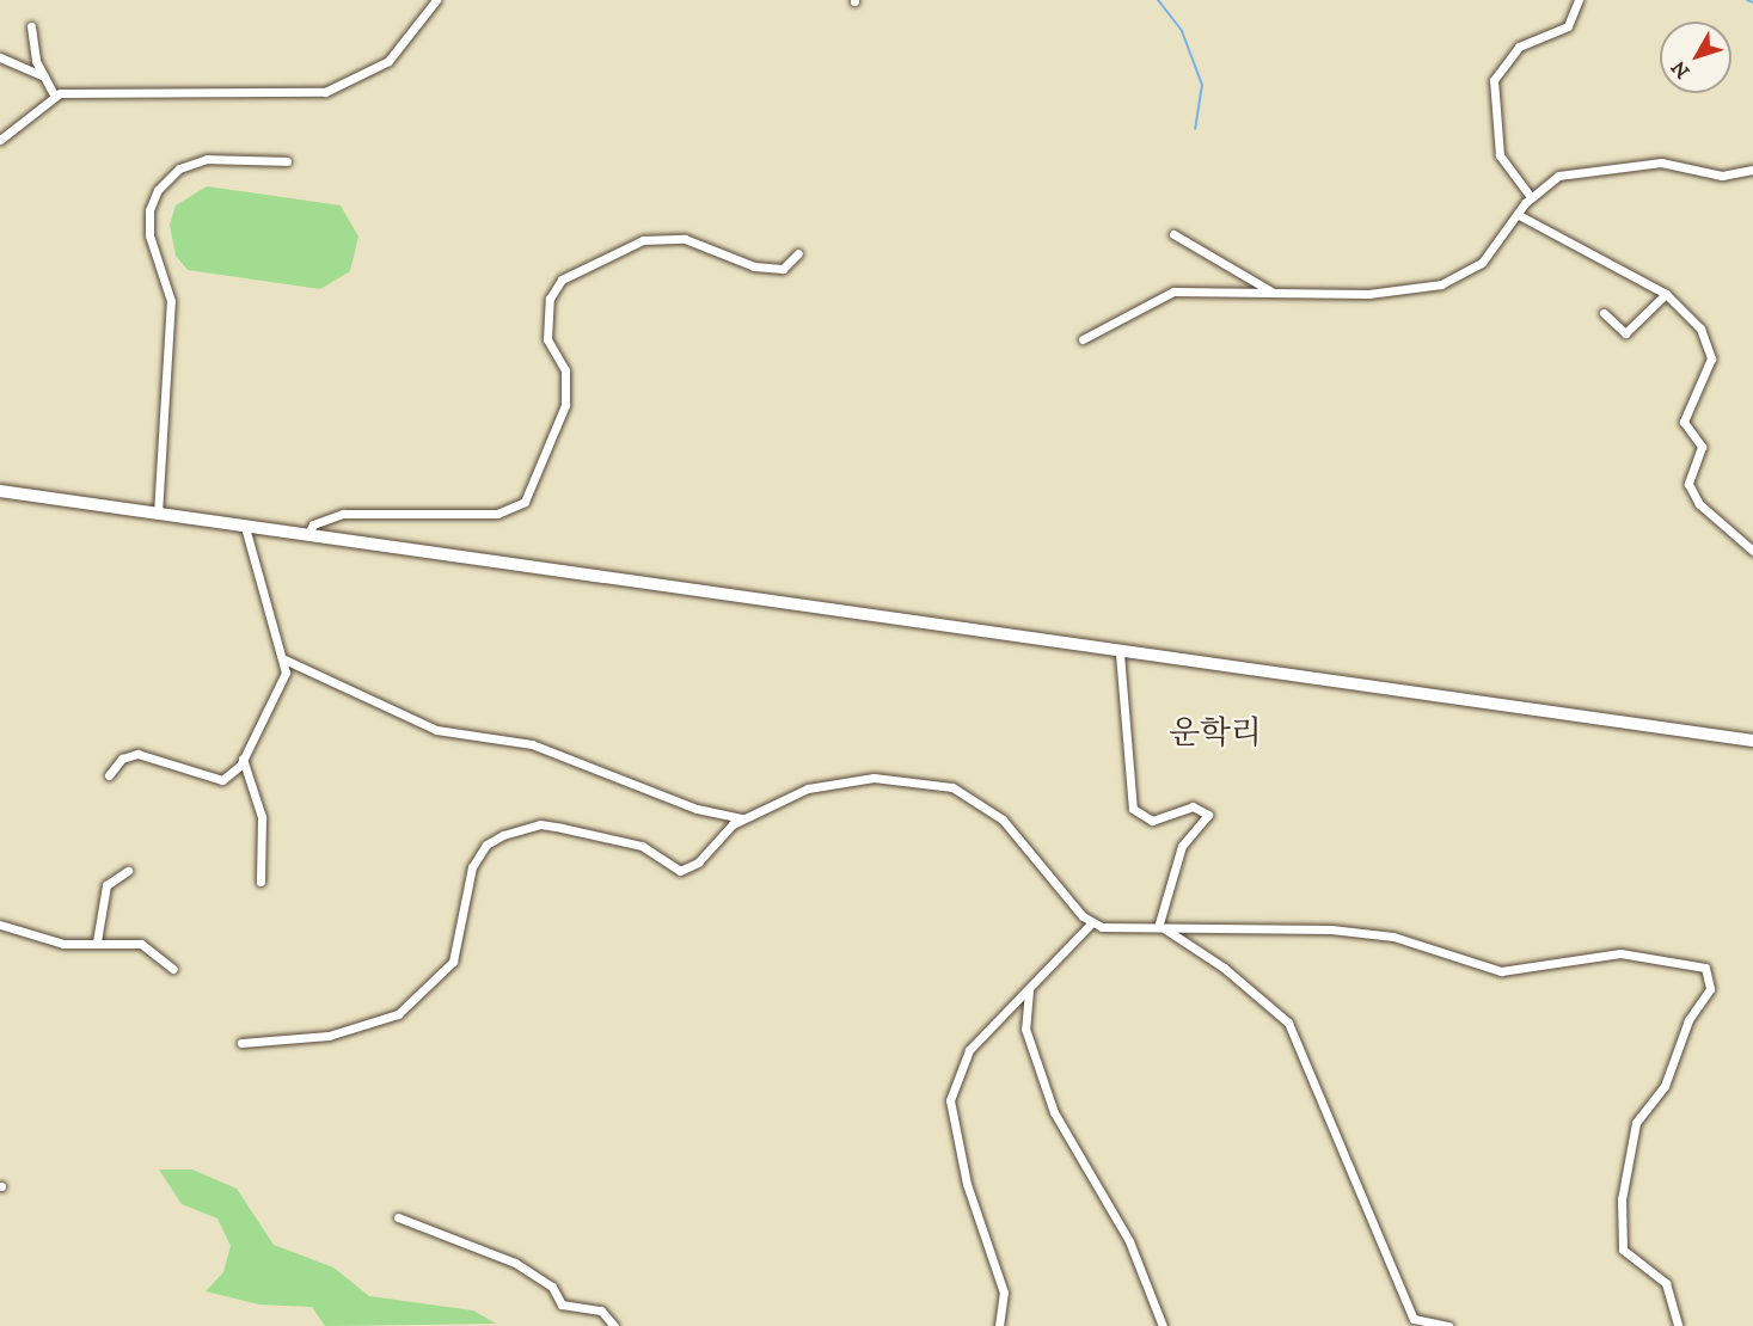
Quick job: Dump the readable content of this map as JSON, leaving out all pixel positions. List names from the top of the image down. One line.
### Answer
{"districts":["운학리"],"north":"bottom left"}
